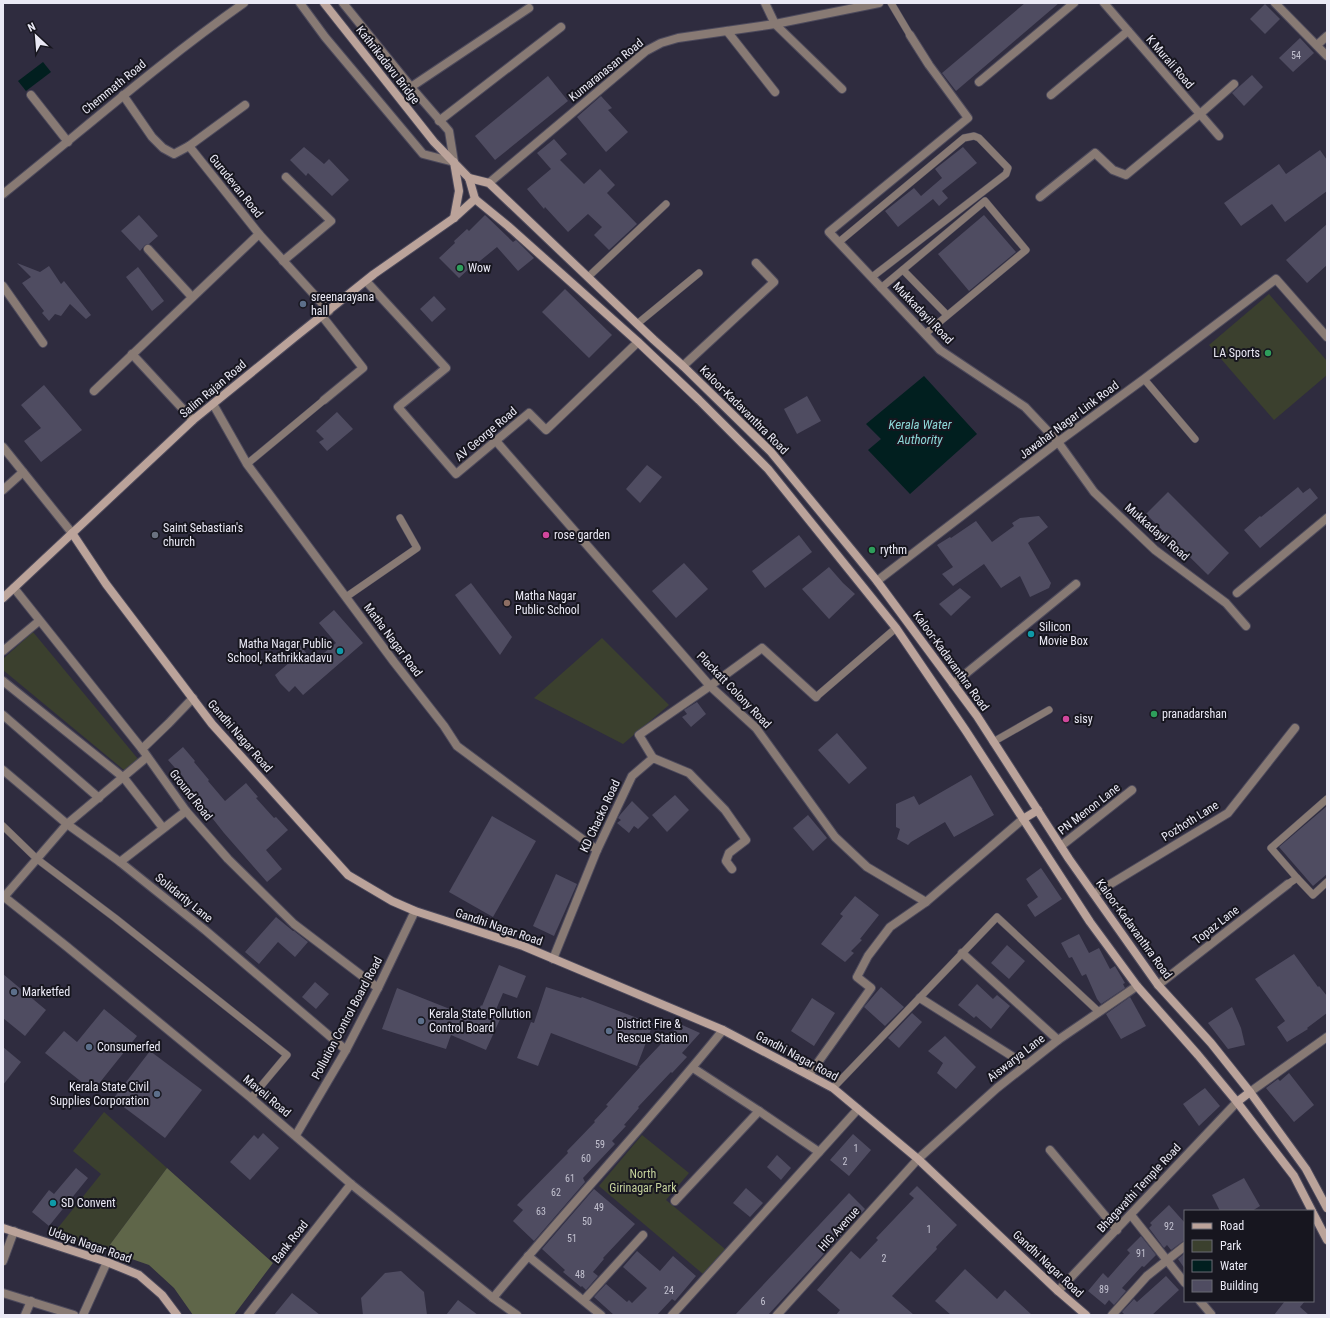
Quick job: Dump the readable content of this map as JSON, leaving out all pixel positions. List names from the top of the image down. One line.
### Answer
{"streets":{"main road":["Kathrikadavu Bridge","Salim Rajan Road","Kaloor-Kadavanthra Road","Gandhi Nagar Road","Udaya Nagar Road"],"street":["K Murali Road","Kumaranasan Road","Chemmath Road","Gurudevan Road","Mukkadayil Road","Jawahar Nagar Link Road","AV George Road","Matha Nagar Road","Plackatt Colony Road","Ground Road","PN Menon Lane","KD Chacko Road","Pozhoth Lane","Solidarity Lane","Topaz Lane","Pollution Control Board Road","Aiswarya Lane","Maveli Road","Bhagavathi Temple Road","HIG Avenue","Bank Road"]},"crossings":[["Kumaranasan Road","Kaloor-Kadavanthra Road"],["Gurudevan Road","Salim Rajan Road"],["Mukkadayil Road","Jawahar Nagar Link Road"],["Salim Rajan Road","Kaloor-Kadavanthra Road"],["Salim Rajan Road","AV George Road"],["Salim Rajan Road","Matha Nagar Road"],["Salim Rajan Road","Gandhi Nagar Road"],["Salim Rajan Road","Ground Road"],["Kaloor-Kadavanthra Road","Jawahar Nagar Link Road"],["Kaloor-Kadavanthra Road","AV George Road"],["Kaloor-Kadavanthra Road","PN Menon Lane"],["Kaloor-Kadavanthra Road","Pozhoth Lane"],["Kaloor-Kadavanthra Road","Topaz Lane"],["Kaloor-Kadavanthra Road","Aiswarya Lane"],["Kaloor-Kadavanthra Road","Bhagavathi Temple Road"],["AV George Road","Plackatt Colony Road"],["Matha Nagar Road","KD Chacko Road"],["Gandhi Nagar Road","KD Chacko Road"],["Gandhi Nagar Road","Pollution Control Board Road"],["Gandhi Nagar Road","Aiswarya Lane"],["Gandhi Nagar Road","Bhagavathi Temple Road"],["Gandhi Nagar Road","HIG Avenue"],["Ground Road","Pollution Control Board Road"],["Solidarity Lane","Pollution Control Board Road"],["Pollution Control Board Road","Maveli Road"],["Aiswarya Lane","HIG Avenue"],["Maveli Road","Bank Road"]],"water":["Kerala Water Authority"],"parks":["North Girinagar Park"],"places":["Wow","sreenarayana hall","LA Sports","Saint Sebastian's church","rose garden","rythm","Matha Nagar Public School","Silicon Movie Box","Matha Nagar Public School, Kathrikkadavu","pranadarshan","sisy","Marketfed","Kerala State Pollution Control Board","District Fire & Rescue Station","Consumerfed","Kerala State Civil Supplies Corporation","SD Convent"],"house_numbers":["54","59","1","60","2","61","62","49","63","50","92","1","51","91","2","48","89","24","6"],"legend":["Road","Park","Water","Building"],"north":"top left"}
